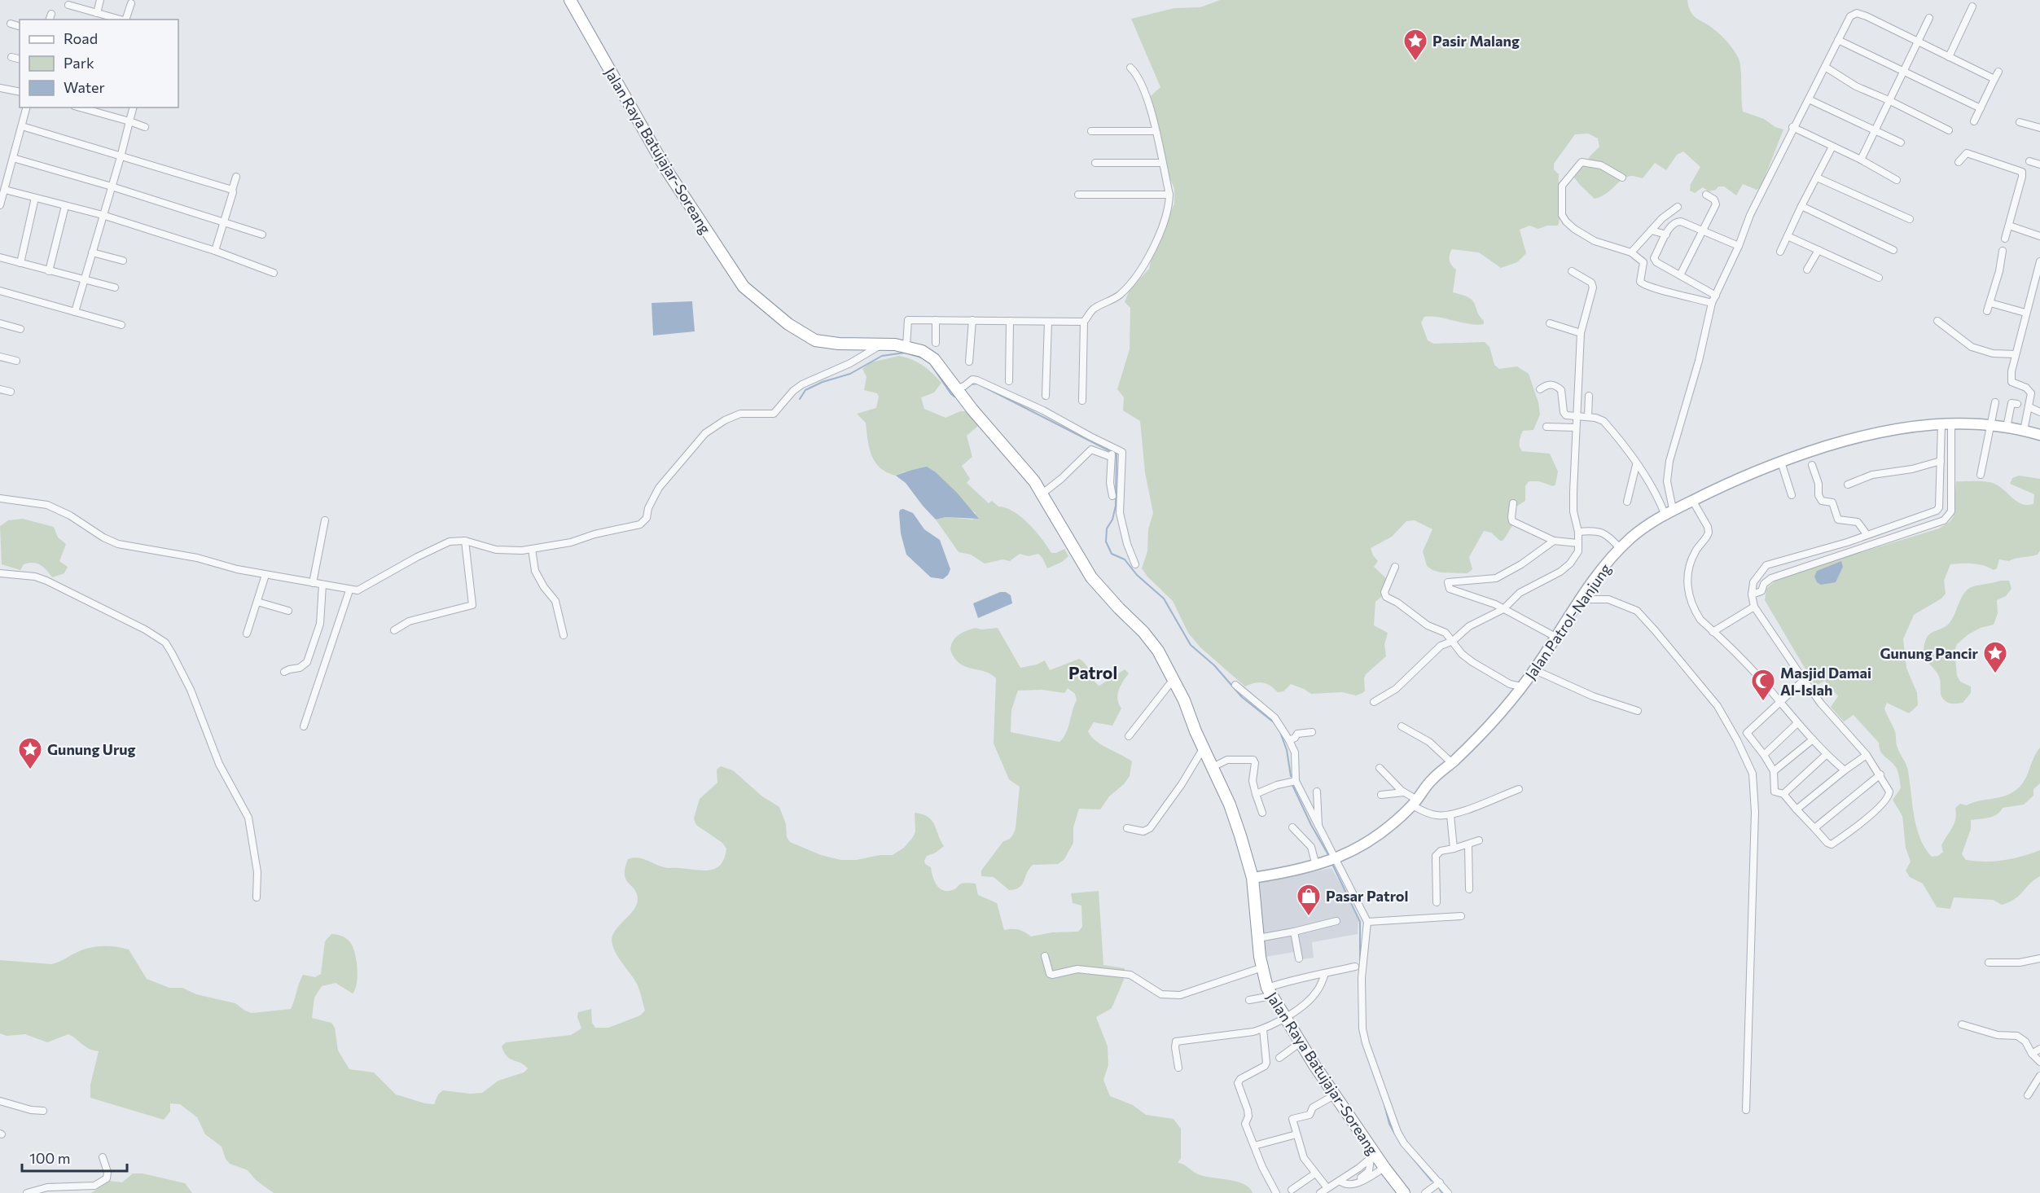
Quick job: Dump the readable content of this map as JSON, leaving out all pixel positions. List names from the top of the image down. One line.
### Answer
{"streets":{"highway":["Jalan Raya Batujajar-Soreang"],"main road":["Jalan Patrol-Nanjung"]},"crossings":[["Jalan Raya Batujajar-Soreang","Jalan Patrol-Nanjung"]],"districts":["Patrol"],"places":{"place":["Pasir Malang","Gunung Pancir","Gunung Urug"],"mosque":["Masjid Damai Al-Islah"],"shop":["Pasar Patrol"]},"legend":["Road","Park","Water"],"scale_bar":"100 m"}
